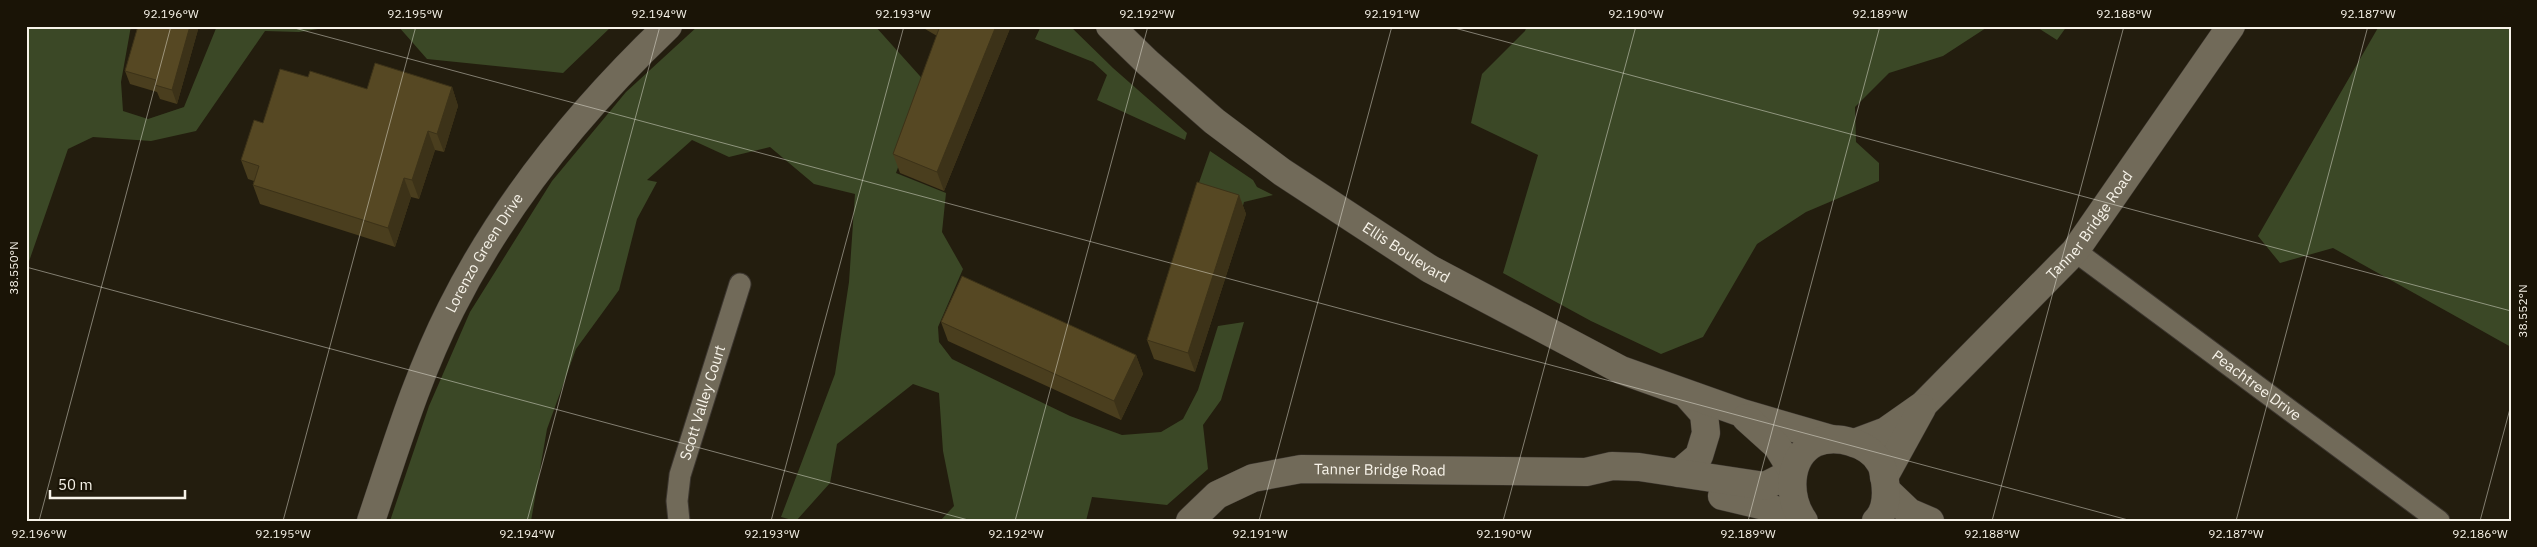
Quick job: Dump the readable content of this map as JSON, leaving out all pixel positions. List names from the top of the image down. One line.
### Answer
{"streets":{"main road":["Tanner Bridge Road","Ellis Boulevard","Lorenzo Green Drive"],"street":["Peachtree Drive","Scott Valley Court"]},"crossings":[["Tanner Bridge Road","Ellis Boulevard"],["Tanner Bridge Road","Peachtree Drive"]],"scale_bar":"50 m","coordinates":["92.196°W","92.195°W","92.194°W","92.193°W","92.192°W","92.191°W","92.190°W","92.189°W","92.188°W","92.187°W","38.550°N","38.552°N","92.186°W"]}
